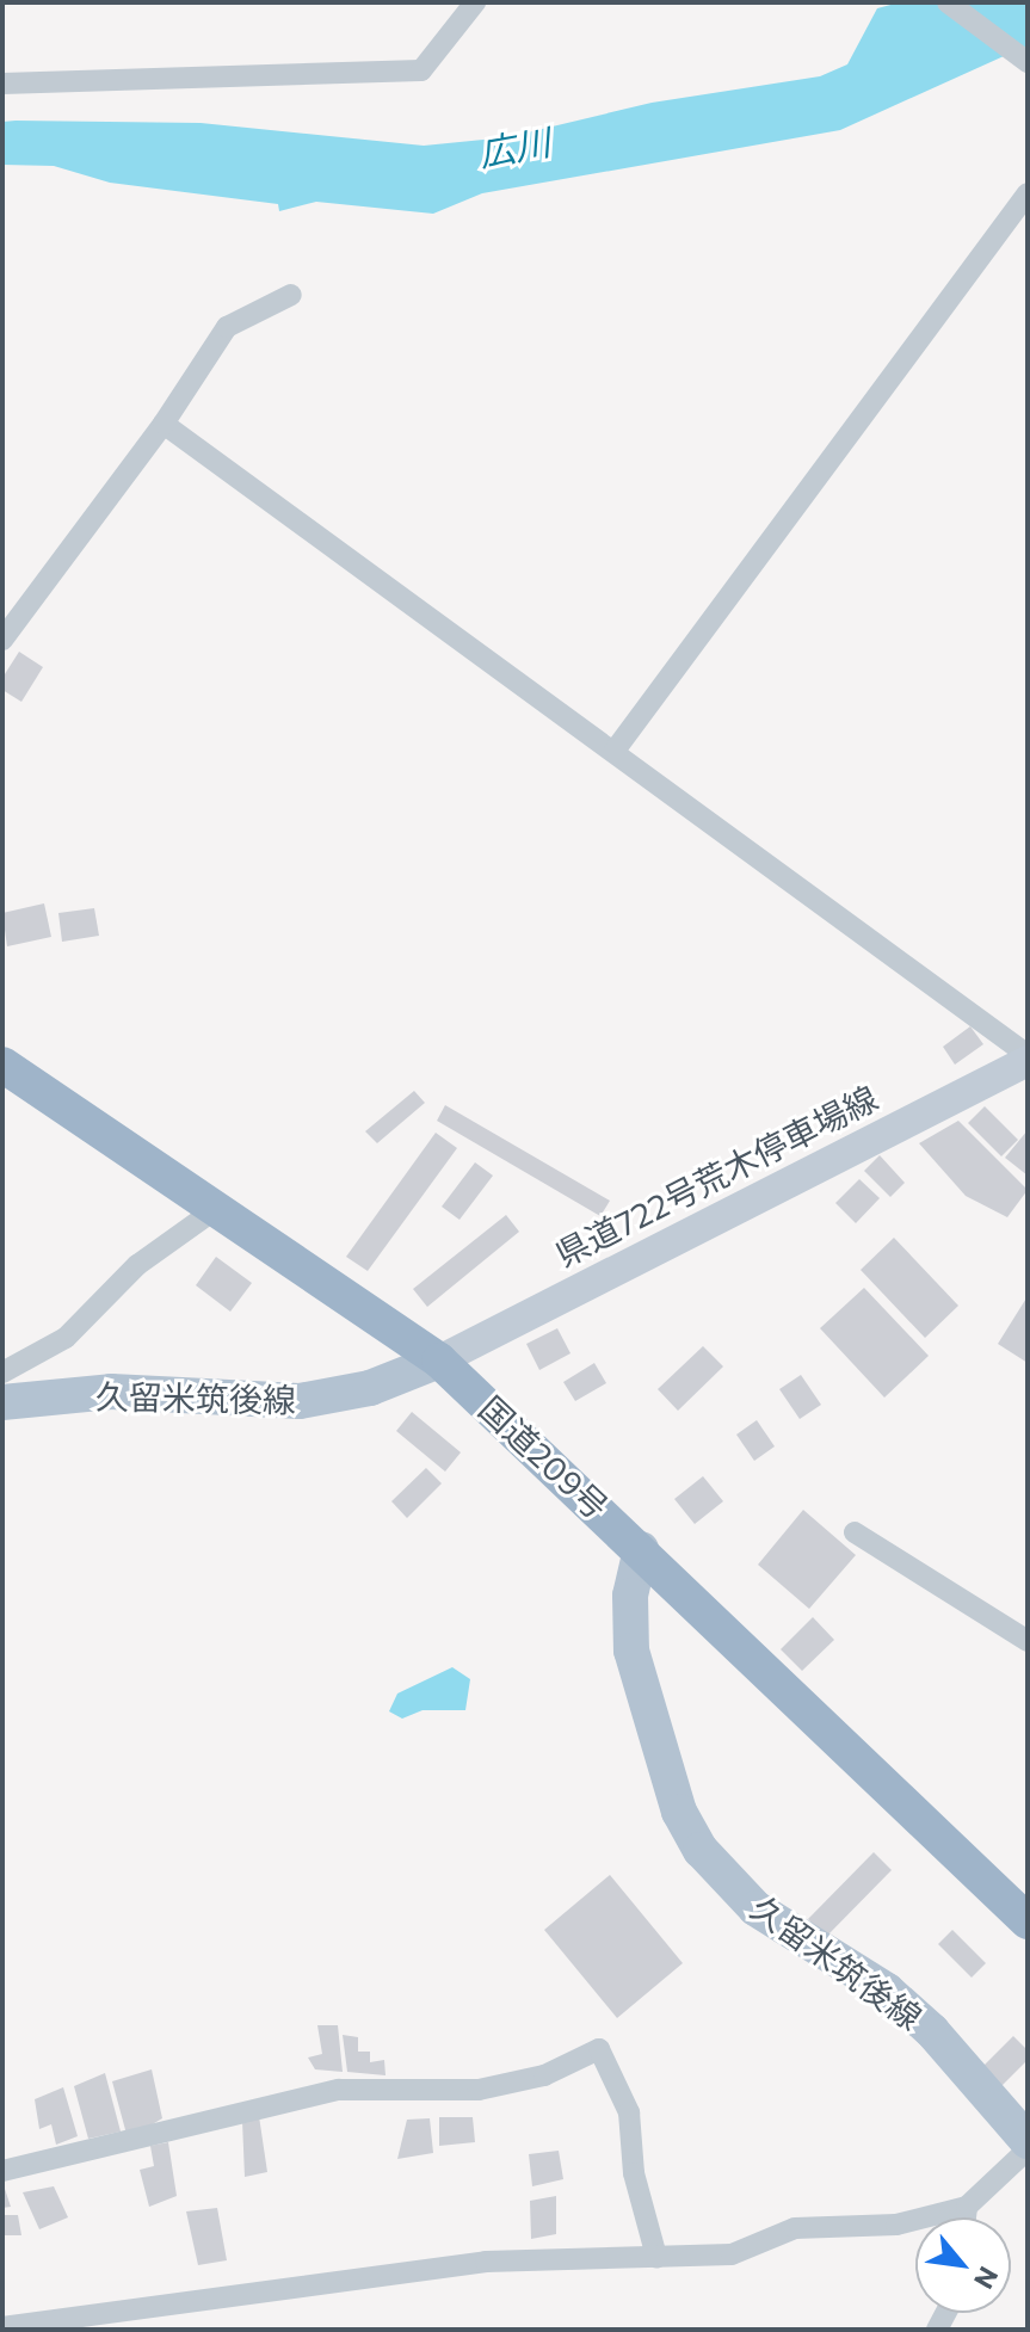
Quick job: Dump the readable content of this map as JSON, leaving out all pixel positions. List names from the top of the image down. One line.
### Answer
{"streets":{"highway":["国道209号"],"main road":["県道722号荒木停車場線","久留米筑後線"]},"crossings":[["県道722号荒木停車場線","久留米筑後線"],["県道722号荒木停車場線","国道209号"],["久留米筑後線","国道209号"]],"water":["広川"],"north":"bottom right"}
